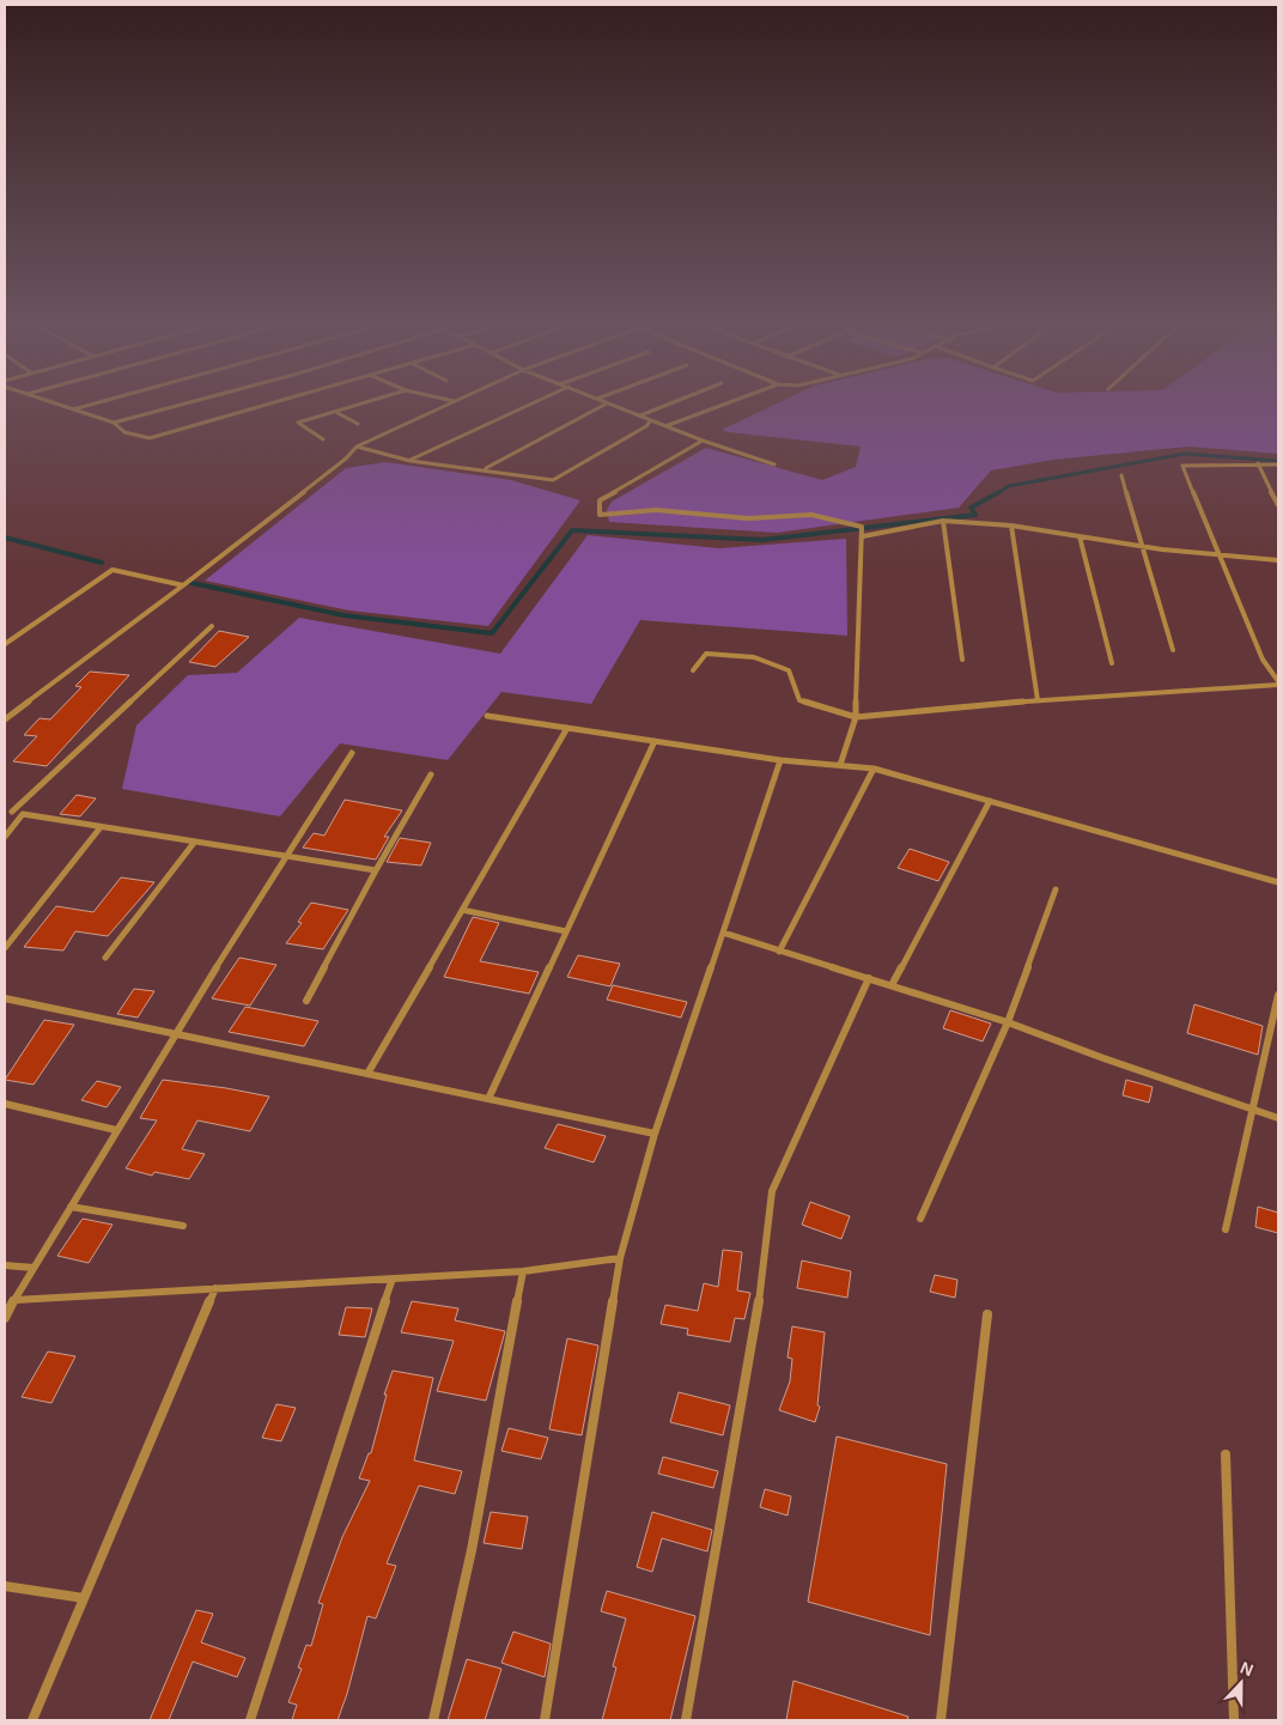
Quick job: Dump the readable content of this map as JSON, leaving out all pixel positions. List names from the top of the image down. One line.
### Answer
{"north":"top"}
